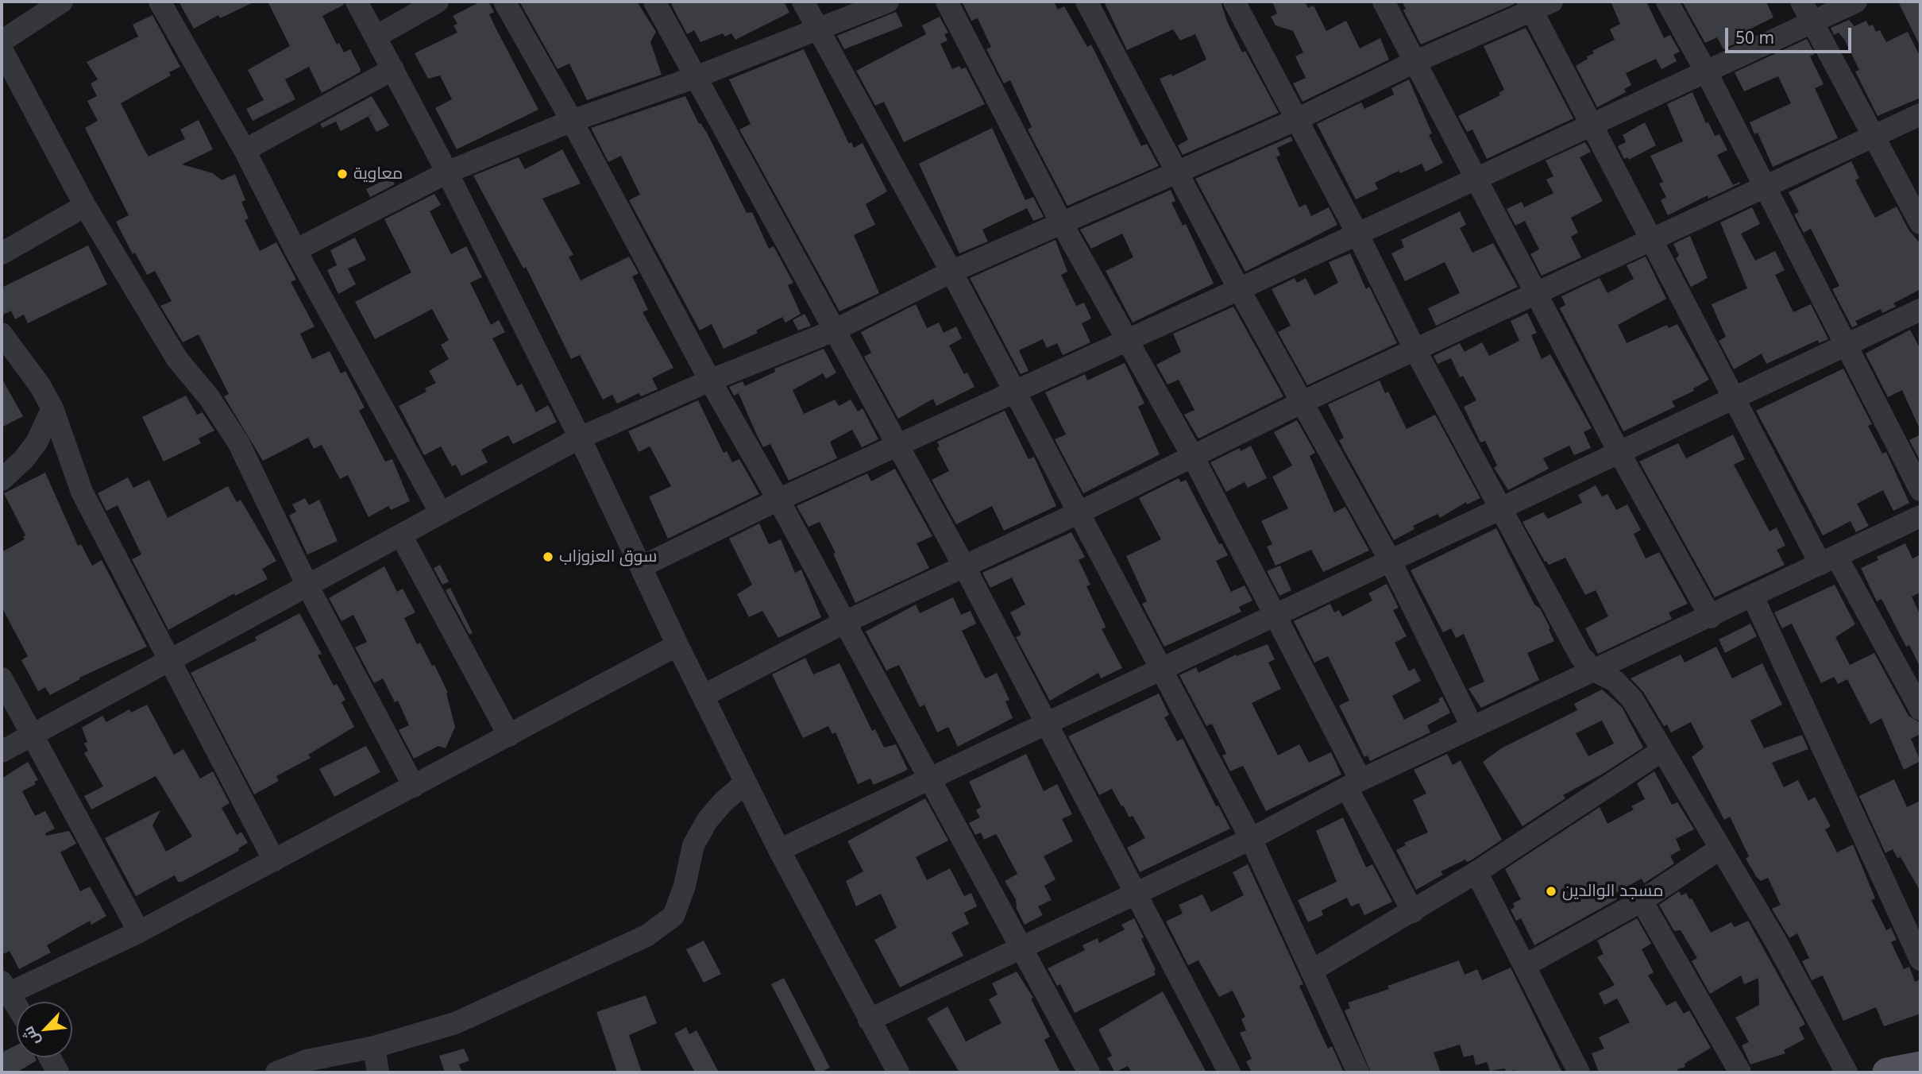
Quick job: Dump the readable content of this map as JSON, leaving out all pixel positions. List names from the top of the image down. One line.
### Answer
{"places":["معاوية","سوق العزوزاب","مسجد الوالدين"],"scale_bar":"50 m","north":"bottom left"}
